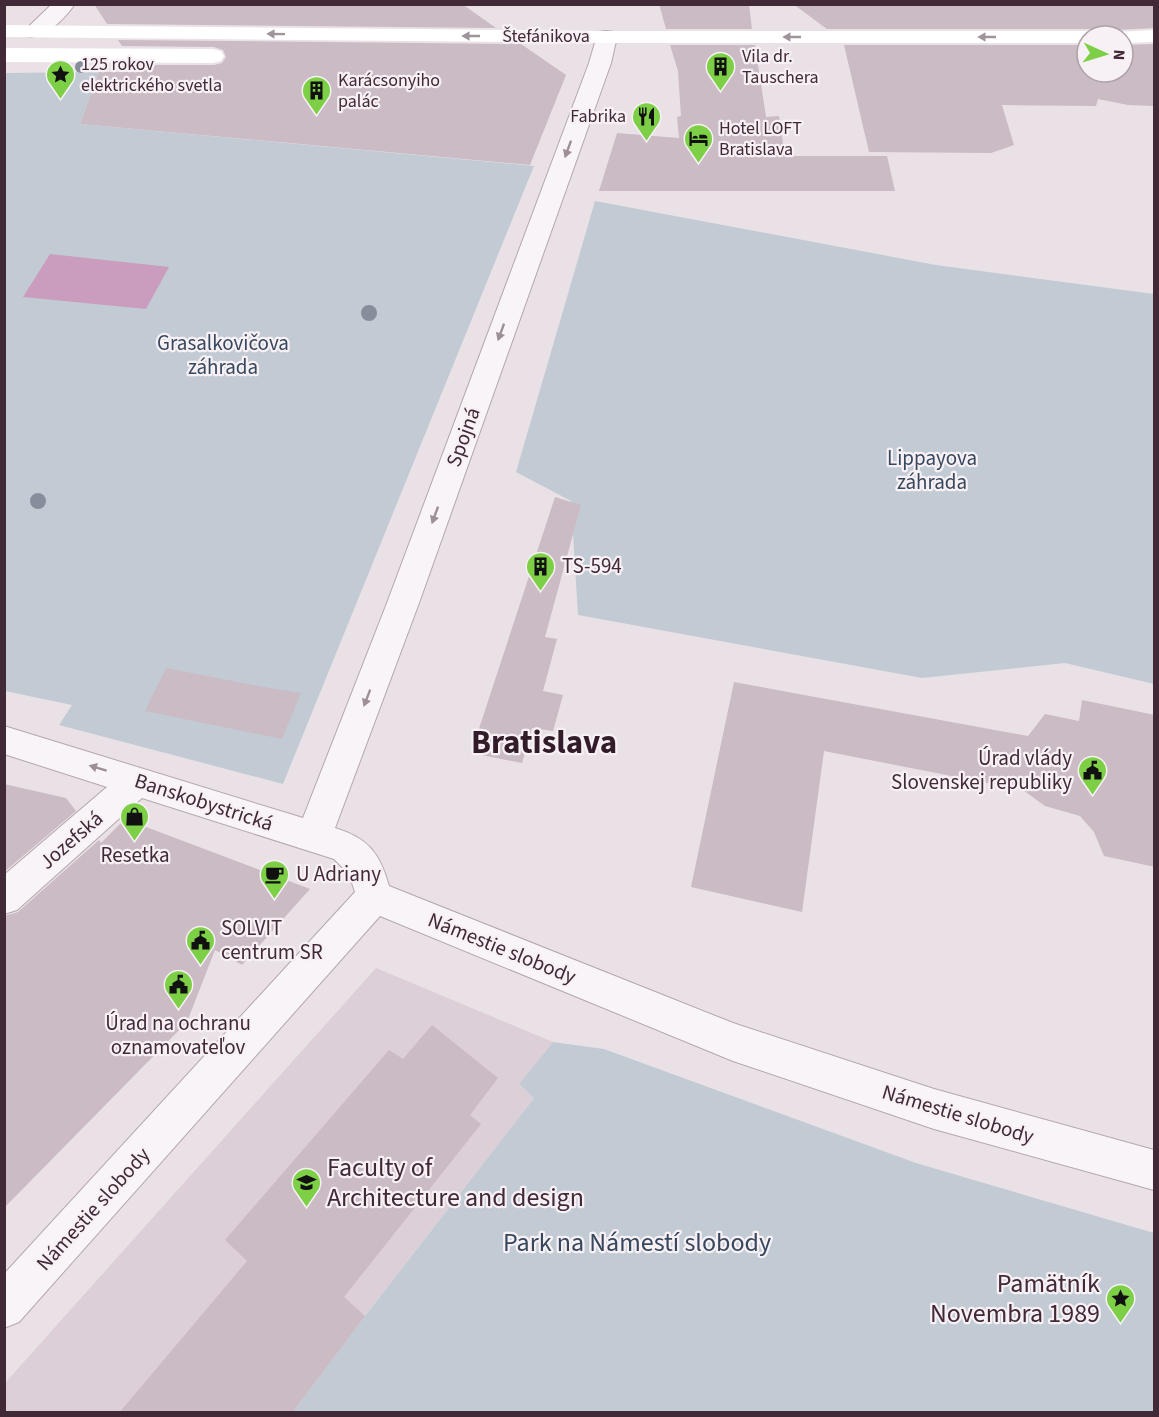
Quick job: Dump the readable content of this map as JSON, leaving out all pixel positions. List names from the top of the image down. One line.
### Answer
{"streets":{"main road":["Štefánikova"],"street":["Spojná","Banskobystrická","Jozefská","Námestie slobody"]},"crossings":[["Štefánikova","Spojná"],["Spojná","Banskobystrická"],["Banskobystrická","Jozefská"],["Banskobystrická","Námestie slobody"]],"one_way":["Spojná"],"districts":["Bratislava"],"parks":["Grasalkovičova záhrada","Lippayova záhrada","Park na Námestí slobody"],"places":{"building":["Vila dr. Tauschera","Karácsonyiho palác","TS-594"],"place":["125 rokov elektrického svetla","Pamätník Novembra 1989"],"restaurant":["Fabrika"],"hotel":["Hotel LOFT Bratislava"],"public building":["Úrad vlády Slovenskej republiky","SOLVIT centrum SR","Úrad na ochranu oznamovateľov"],"shop":["Resetka"],"cafe":["U Adriany"],"school or university":["Faculty of Architecture and design"]},"north":"right"}
